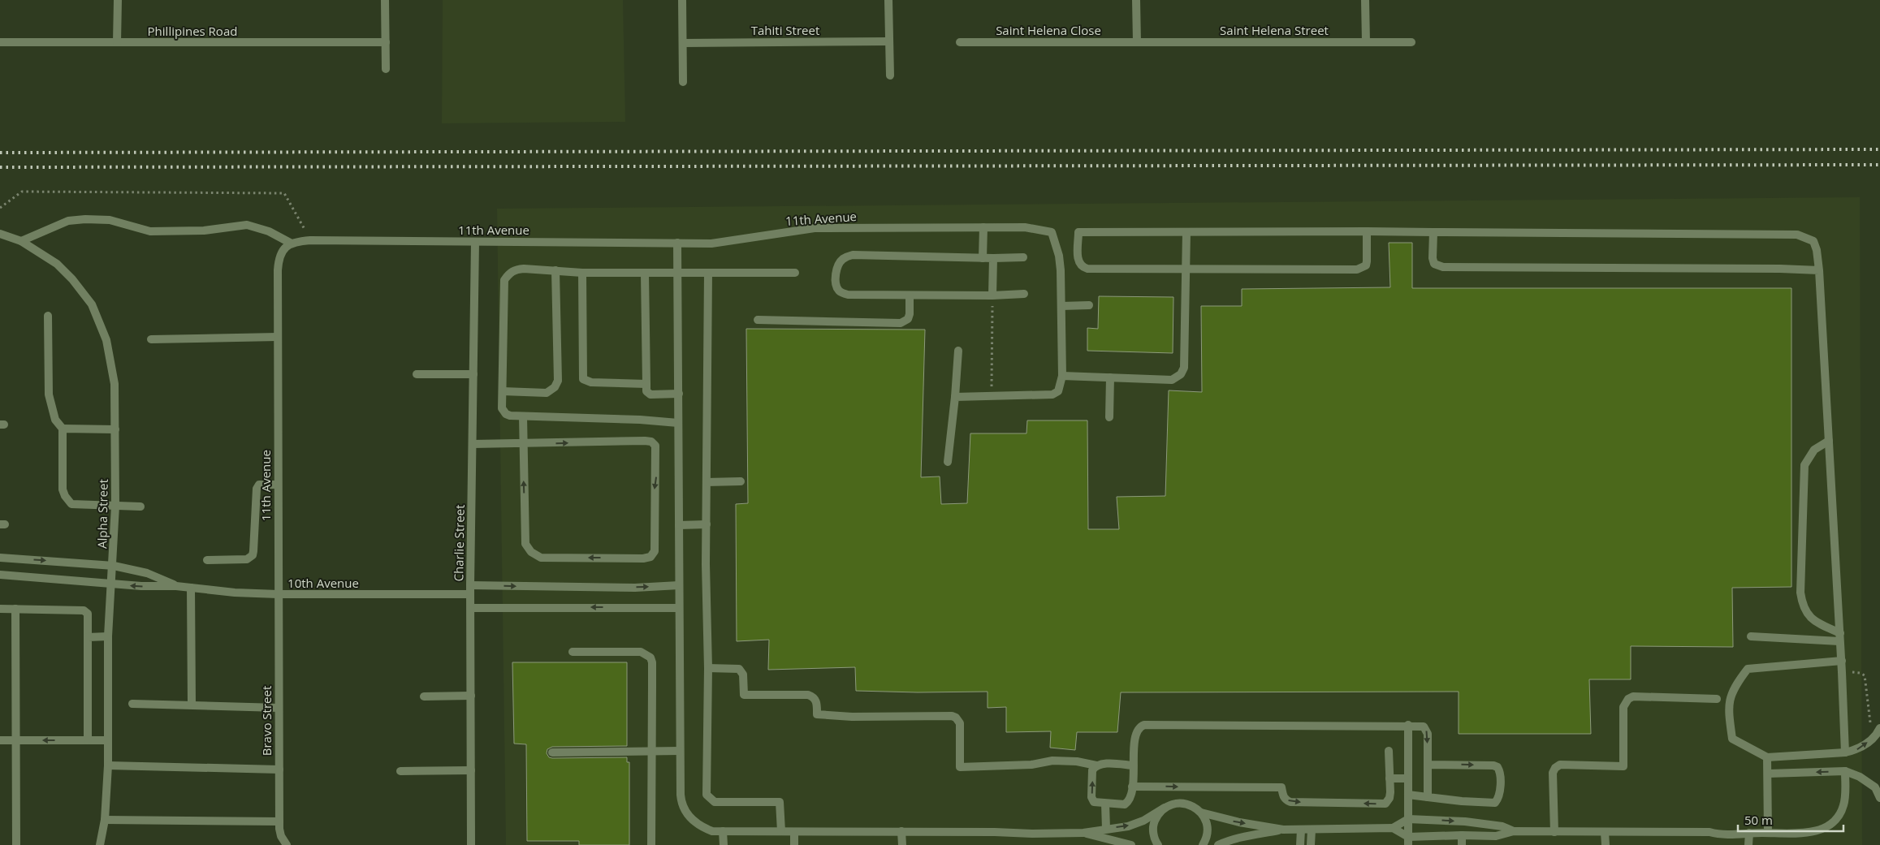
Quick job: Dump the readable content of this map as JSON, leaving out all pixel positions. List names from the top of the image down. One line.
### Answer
{"streets":{"street":["Tahiti Street","Saint Helena Close","Saint Helena Street","Phillipines Road","11th Avenue","Alpha Street","Charlie Street","10th Avenue","Bravo Street"]},"crossings":[["Saint Helena Close","Saint Helena Street"],["11th Avenue","Charlie Street"],["11th Avenue","10th Avenue"],["11th Avenue","Bravo Street"],["Alpha Street","10th Avenue"],["Charlie Street","10th Avenue"],["10th Avenue","Bravo Street"]],"scale_bar":"50 m"}
